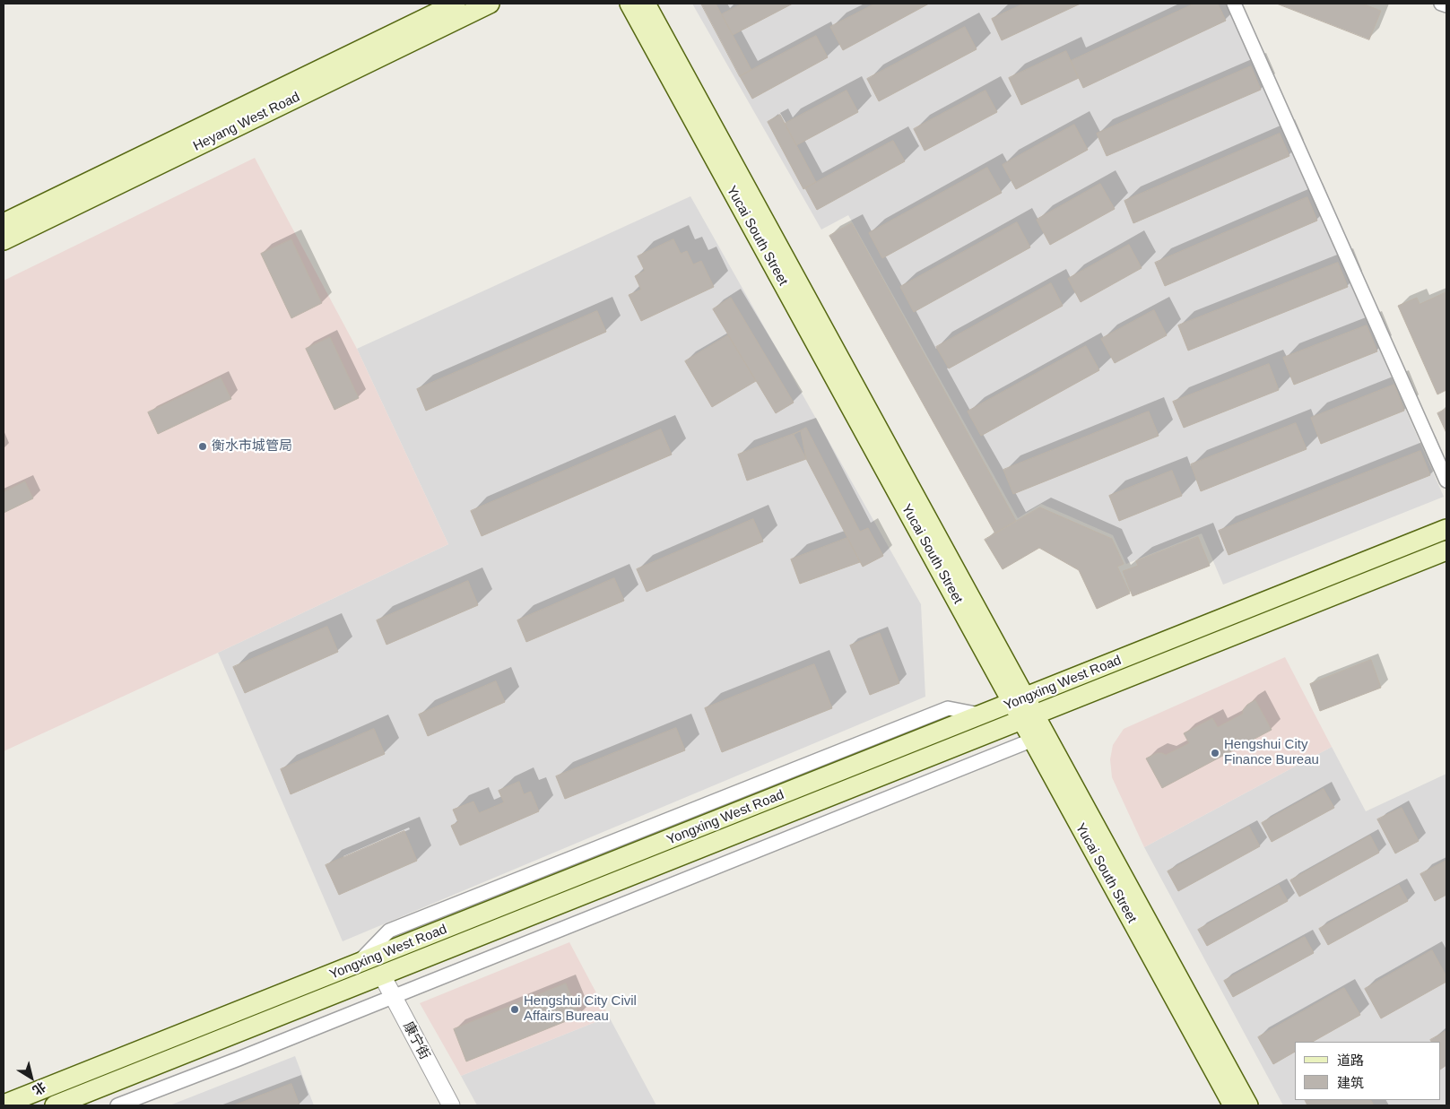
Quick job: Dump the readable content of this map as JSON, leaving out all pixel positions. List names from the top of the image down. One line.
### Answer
{"streets":{"main road":["Heyang West Road","Yucai South Street","Yongxing West Road"],"street":["康宁街"]},"crossings":[["Yucai South Street","Yongxing West Road"],["Yongxing West Road","康宁街"]],"places":["衡水市城管局","Hengshui City Finance Bureau","Hengshui City Civil Affairs Bureau"],"legend":["道路","建筑"],"north":"bottom right"}
